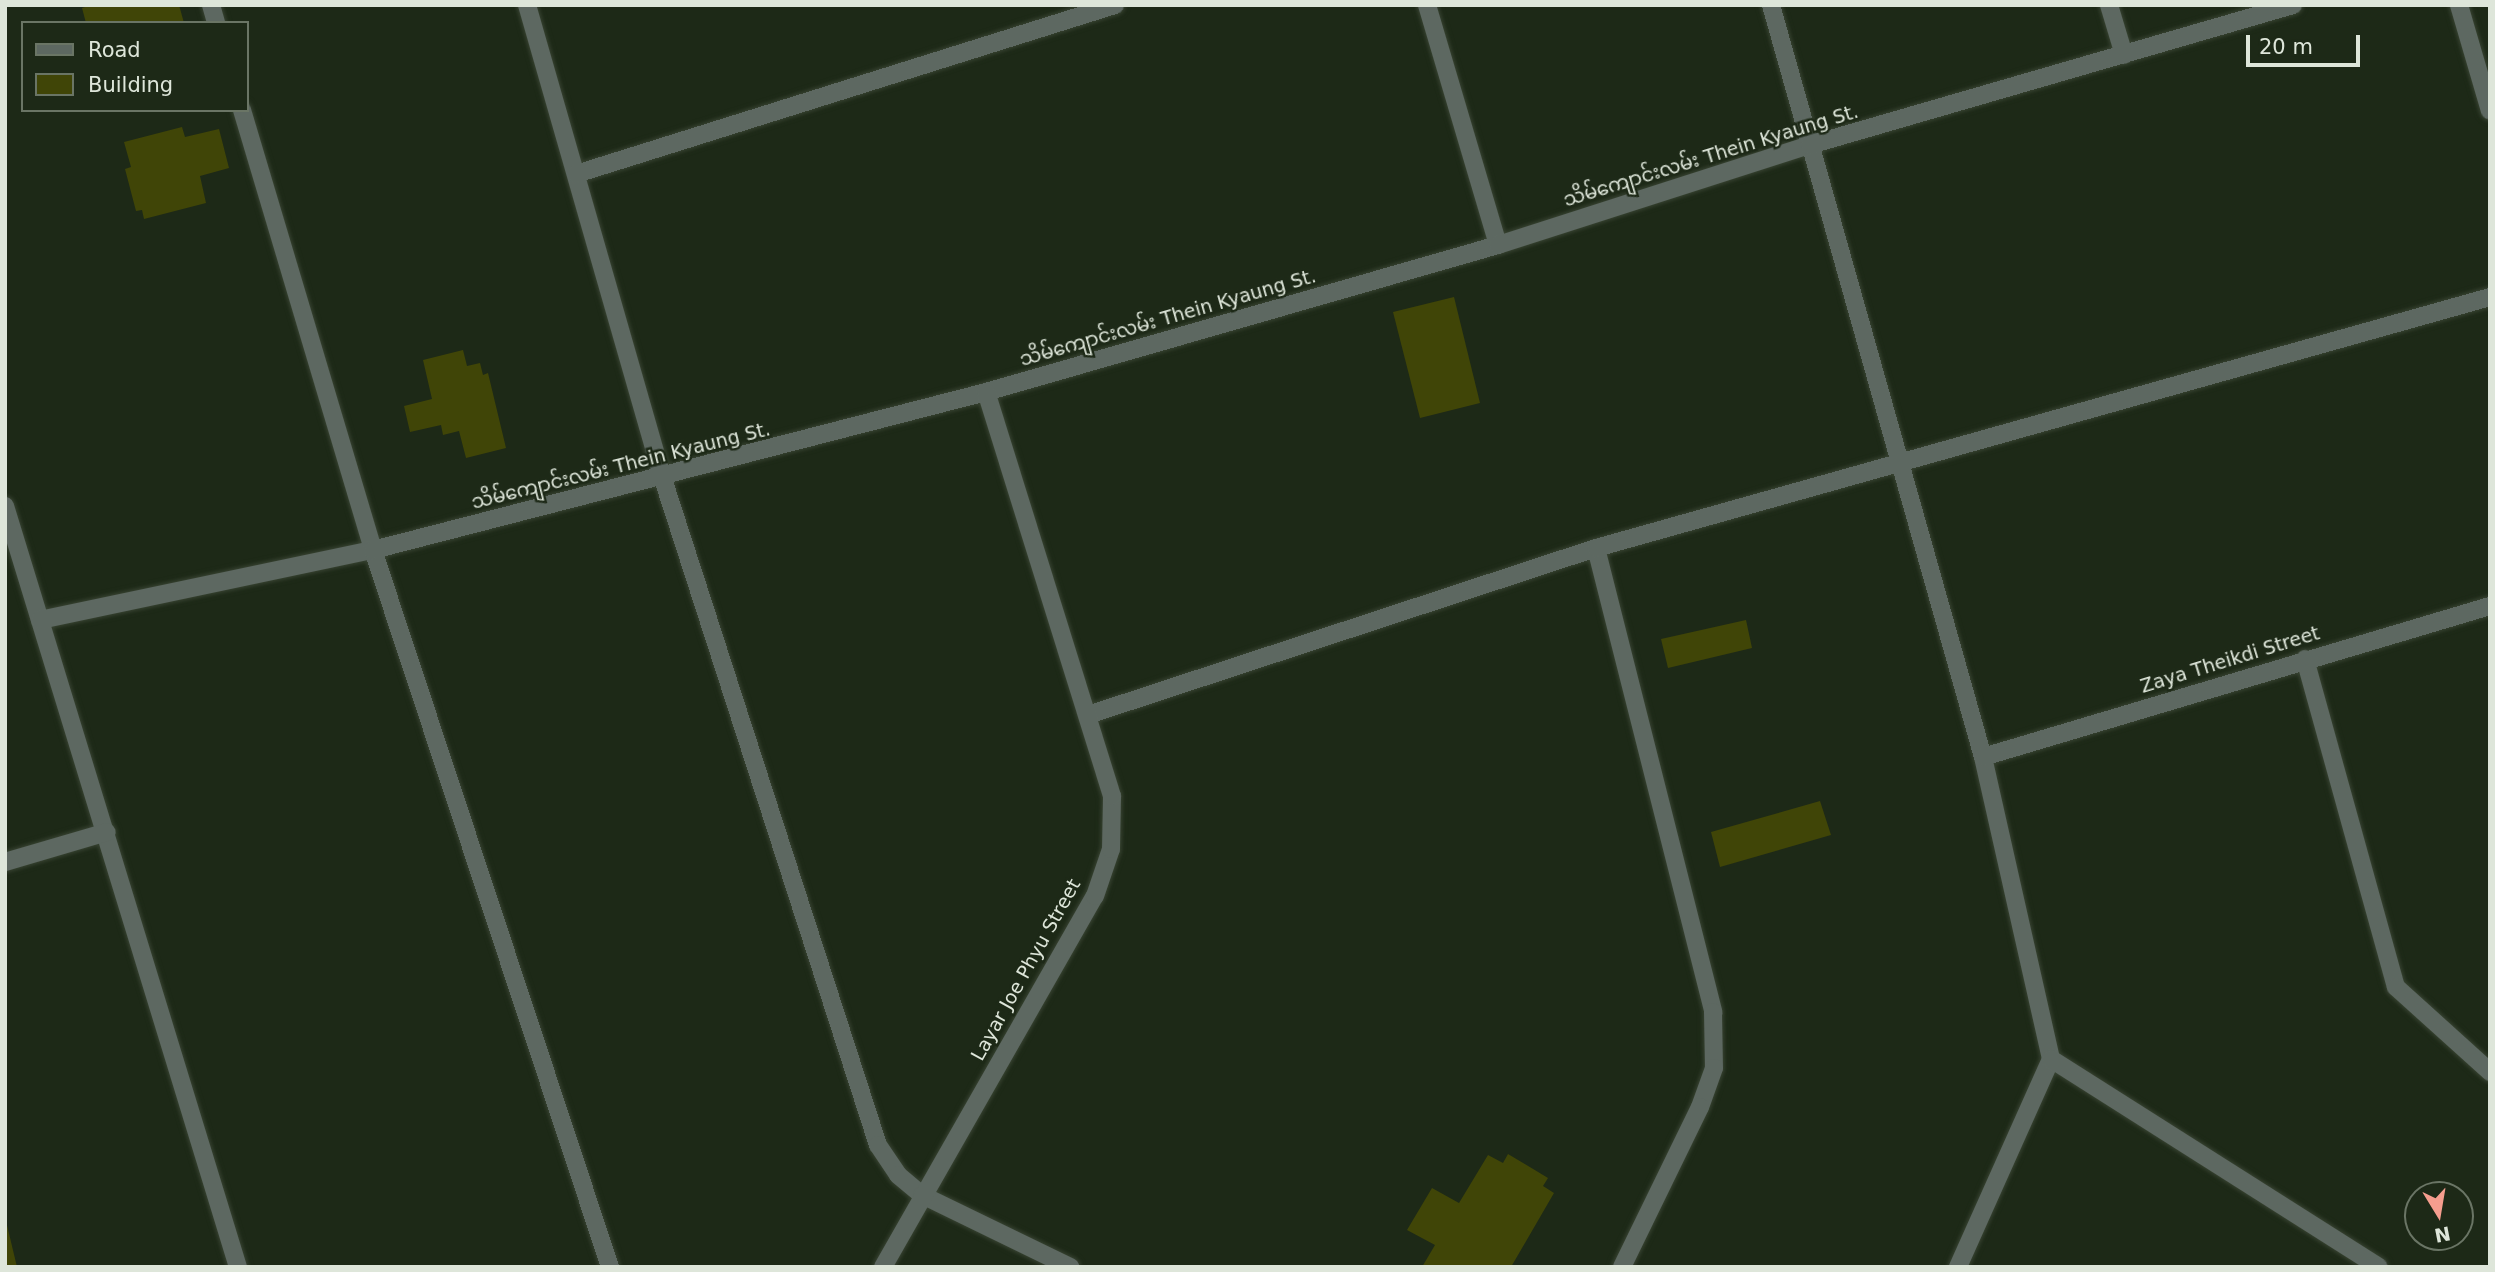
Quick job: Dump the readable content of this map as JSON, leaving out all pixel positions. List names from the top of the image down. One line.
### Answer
{"streets":{"street":["သိမ်ကျောင်းလမ်း Thein Kyaung St.","Zaya Theikdi Street","Layar Joe Phyu Street"]},"crossings":[["သိမ်ကျောင်းလမ်း Thein Kyaung St.","Layar Joe Phyu Street"]],"legend":["Road","Building"],"scale_bar":"20 m","north":"bottom"}
